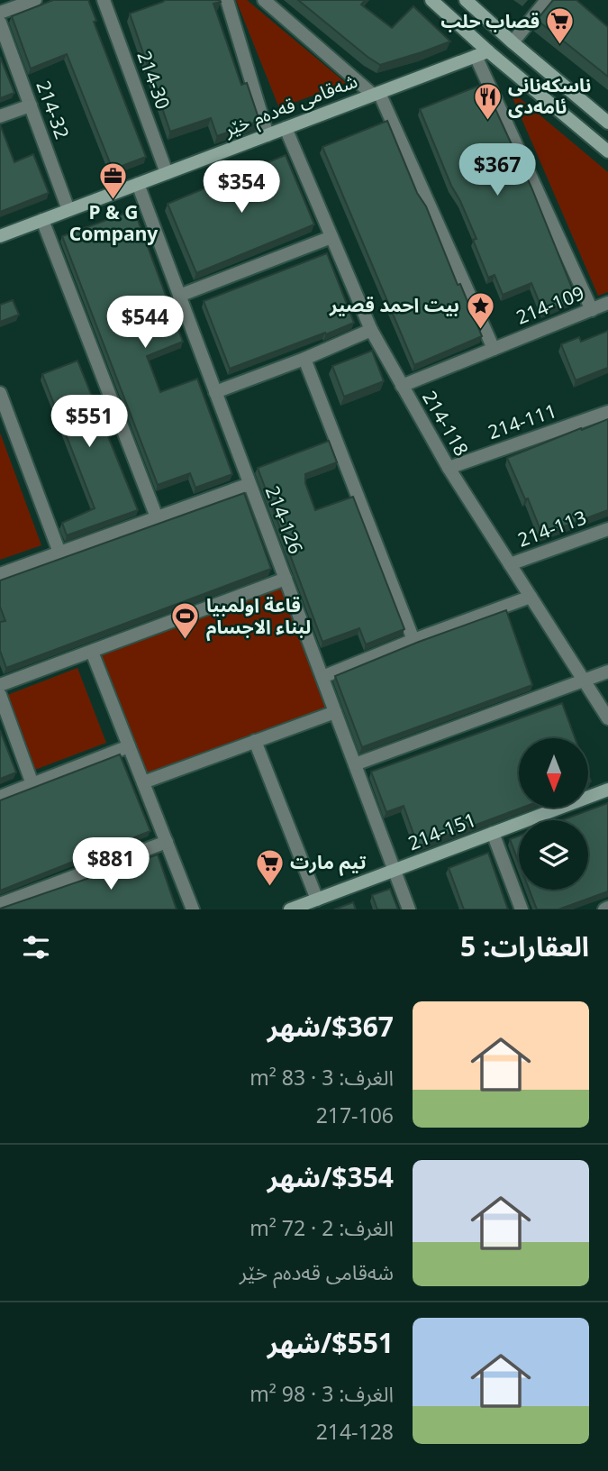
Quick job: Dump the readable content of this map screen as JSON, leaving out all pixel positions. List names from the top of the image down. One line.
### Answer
{"streets":{"street":["214-30","شەقامی قەدەم خێر","214-32","214-109","214-111","214-118","214-126","214-113","214-151"]},"crossings":[["214-30","شەقامی قەدەم خێر"],["شەقامی قەدەم خێر","214-32"],["شەقامی قەدەم خێر","214-118"],["شەقامی قەدەم خێر","214-126"],["214-109","214-118"],["214-111","214-118"],["214-118","214-113"],["214-126","214-151"]],"places":{"supermarket":["قصاب حلب","تيم مارت"],"restaurant":["ناسکەنانی ئامەدی"],"office":["P & G Company"],"place":["بيت احمد قصير"],"sports":["قاعة اولمبيا لبناء الاجسام"]},"north":"bottom","page":{"price":["$367","$354","$544","$551","$881"],"heading":"العقارات: 5","list":[{"name":"$367/شهر","note":"الغرف: 3 · 83 m² · 217-106"},{"name":"$354/شهر","note":"الغرف: 2 · 72 m² · شەقامی قەدەم خێر"},{"name":"$551/شهر","note":"الغرف: 3 · 98 m² · 214-128"}]}}
